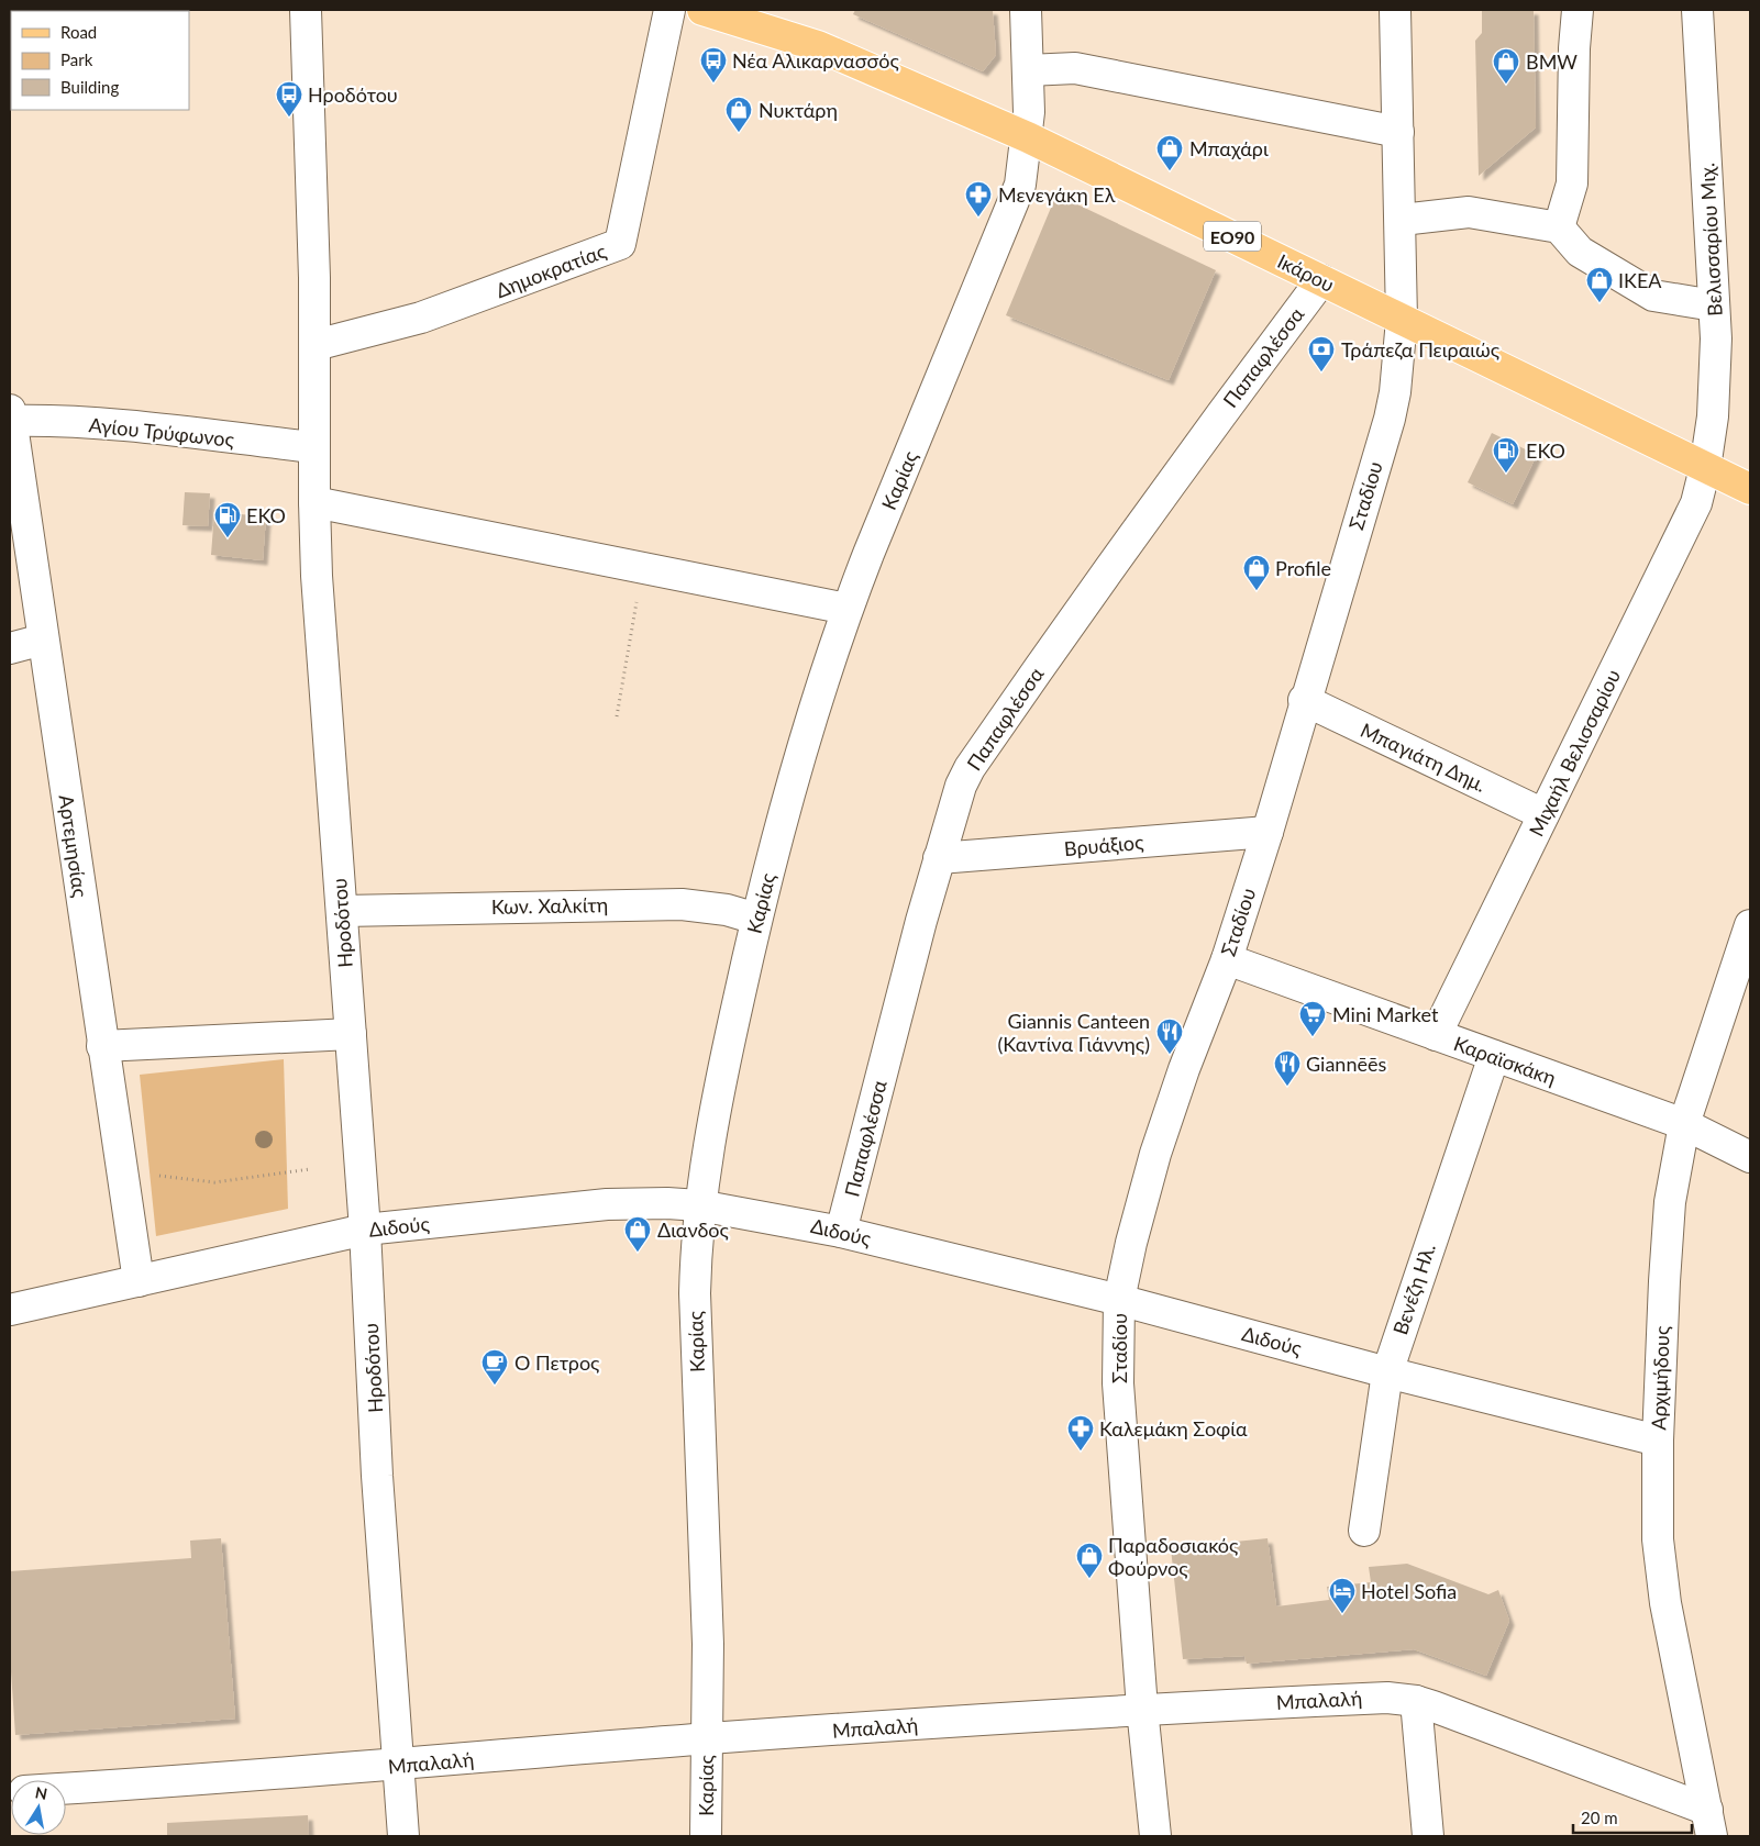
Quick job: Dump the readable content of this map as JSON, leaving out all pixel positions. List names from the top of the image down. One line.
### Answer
{"streets":{"main road":["ΕΟ90","Ικάρου"],"street":["Βελισσαρίου Μιχ.","Δημοκρατίας","Παπαφλέσσα","Αγίου Τρύφωνος","Καρίας","Σταδίου","Μιχαήλ Βελισσαρίου","Μπαγιάτη Δημ.","Βρυάξιος","Αρτεμησίας","Κων. Χαλκίτη","Ηροδότου","Καραϊσκάκη","Διδούς","Βενέζη Ηλ.","Αρχιμήδους","Μπαλαλή"]},"crossings":[["Βελισσαρίου Μιχ.","Ικάρου"],["Βελισσαρίου Μιχ.","Μιχαήλ Βελισσαρίου"],["Δημοκρατίας","Ηροδότου"],["Ικάρου","Παπαφλέσσα"],["Ικάρου","Καρίας"],["Ικάρου","Σταδίου"],["Ικάρου","Μιχαήλ Βελισσαρίου"],["Παπαφλέσσα","Βρυάξιος"],["Παπαφλέσσα","Διδούς"],["Αγίου Τρύφωνος","Αρτεμησίας"],["Αγίου Τρύφωνος","Ηροδότου"],["Καρίας","Κων. Χαλκίτη"],["Καρίας","Διδούς"],["Καρίας","Μπαλαλή"],["Σταδίου","Μπαγιάτη Δημ."],["Σταδίου","Βρυάξιος"],["Σταδίου","Καραϊσκάκη"],["Σταδίου","Διδούς"],["Σταδίου","Μπαλαλή"],["Μιχαήλ Βελισσαρίου","Μπαγιάτη Δημ."],["Μιχαήλ Βελισσαρίου","Καραϊσκάκη"],["Αρτεμησίας","Διδούς"],["Κων. Χαλκίτη","Ηροδότου"],["Ηροδότου","Διδούς"],["Ηροδότου","Μπαλαλή"],["Καραϊσκάκη","Βενέζη Ηλ."],["Καραϊσκάκη","Αρχιμήδους"],["Διδούς","Βενέζη Ηλ."],["Διδούς","Αρχιμήδους"],["Αρχιμήδους","Μπαλαλή"]],"places":{"bus stop":["Νέα Αλικαρνασσός","Ηροδότου"],"shop":["BMW","Νυκτάρη","Μπαχάρι","IKEA","Profile","Διανδος","Παραδοσιακός Φούρνος"],"pharmacy":["Μενεγάκη Ελ","Καλεμάκη Σοφία"],"bank":["Τράπεζα Πειραιώς"],"fuel station":["ΕΚΟ","EKO"],"supermarket":["Mini Market"],"restaurant":["Giannis Canteen (Καντίνα Γιάννης)","Giannēēs"],"cafe":["Ο Πετρος"],"hotel":["Hotel Sofia"]},"legend":["Road","Park","Building"],"scale_bar":"20 m","north":"top"}
